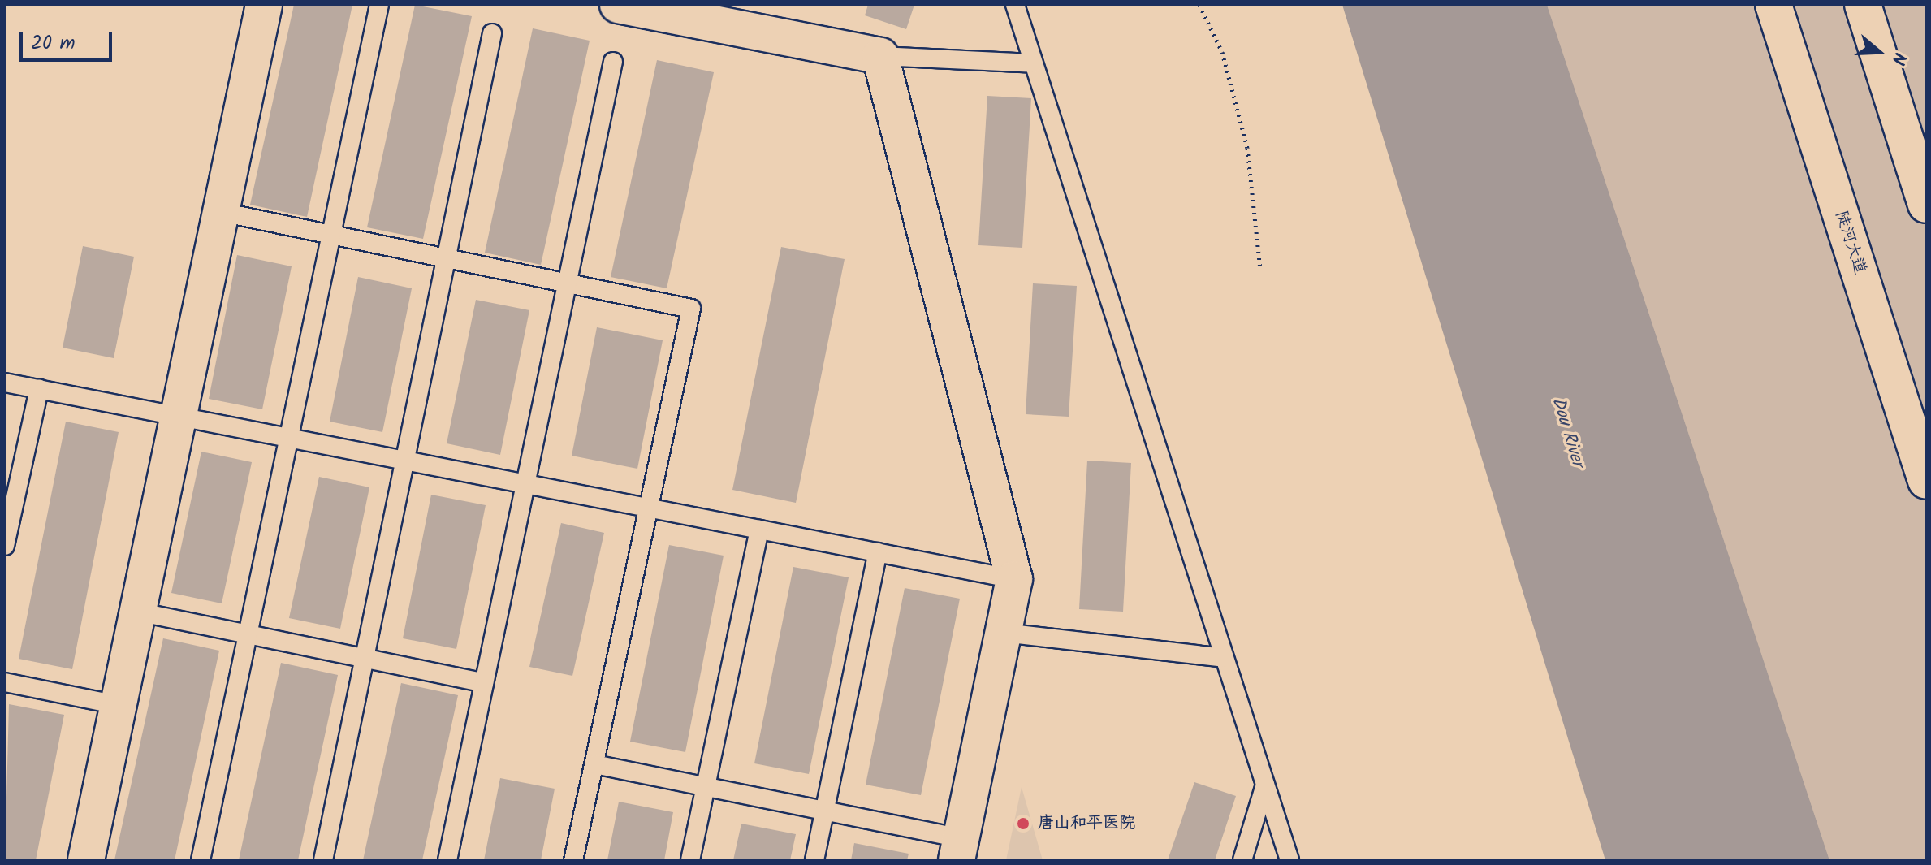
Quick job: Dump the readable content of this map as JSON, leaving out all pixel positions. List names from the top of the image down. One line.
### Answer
{"streets":{"street":["陡河大道"]},"water":["Dou River"],"places":["唐山和平医院"],"scale_bar":"20 m","north":"right"}
